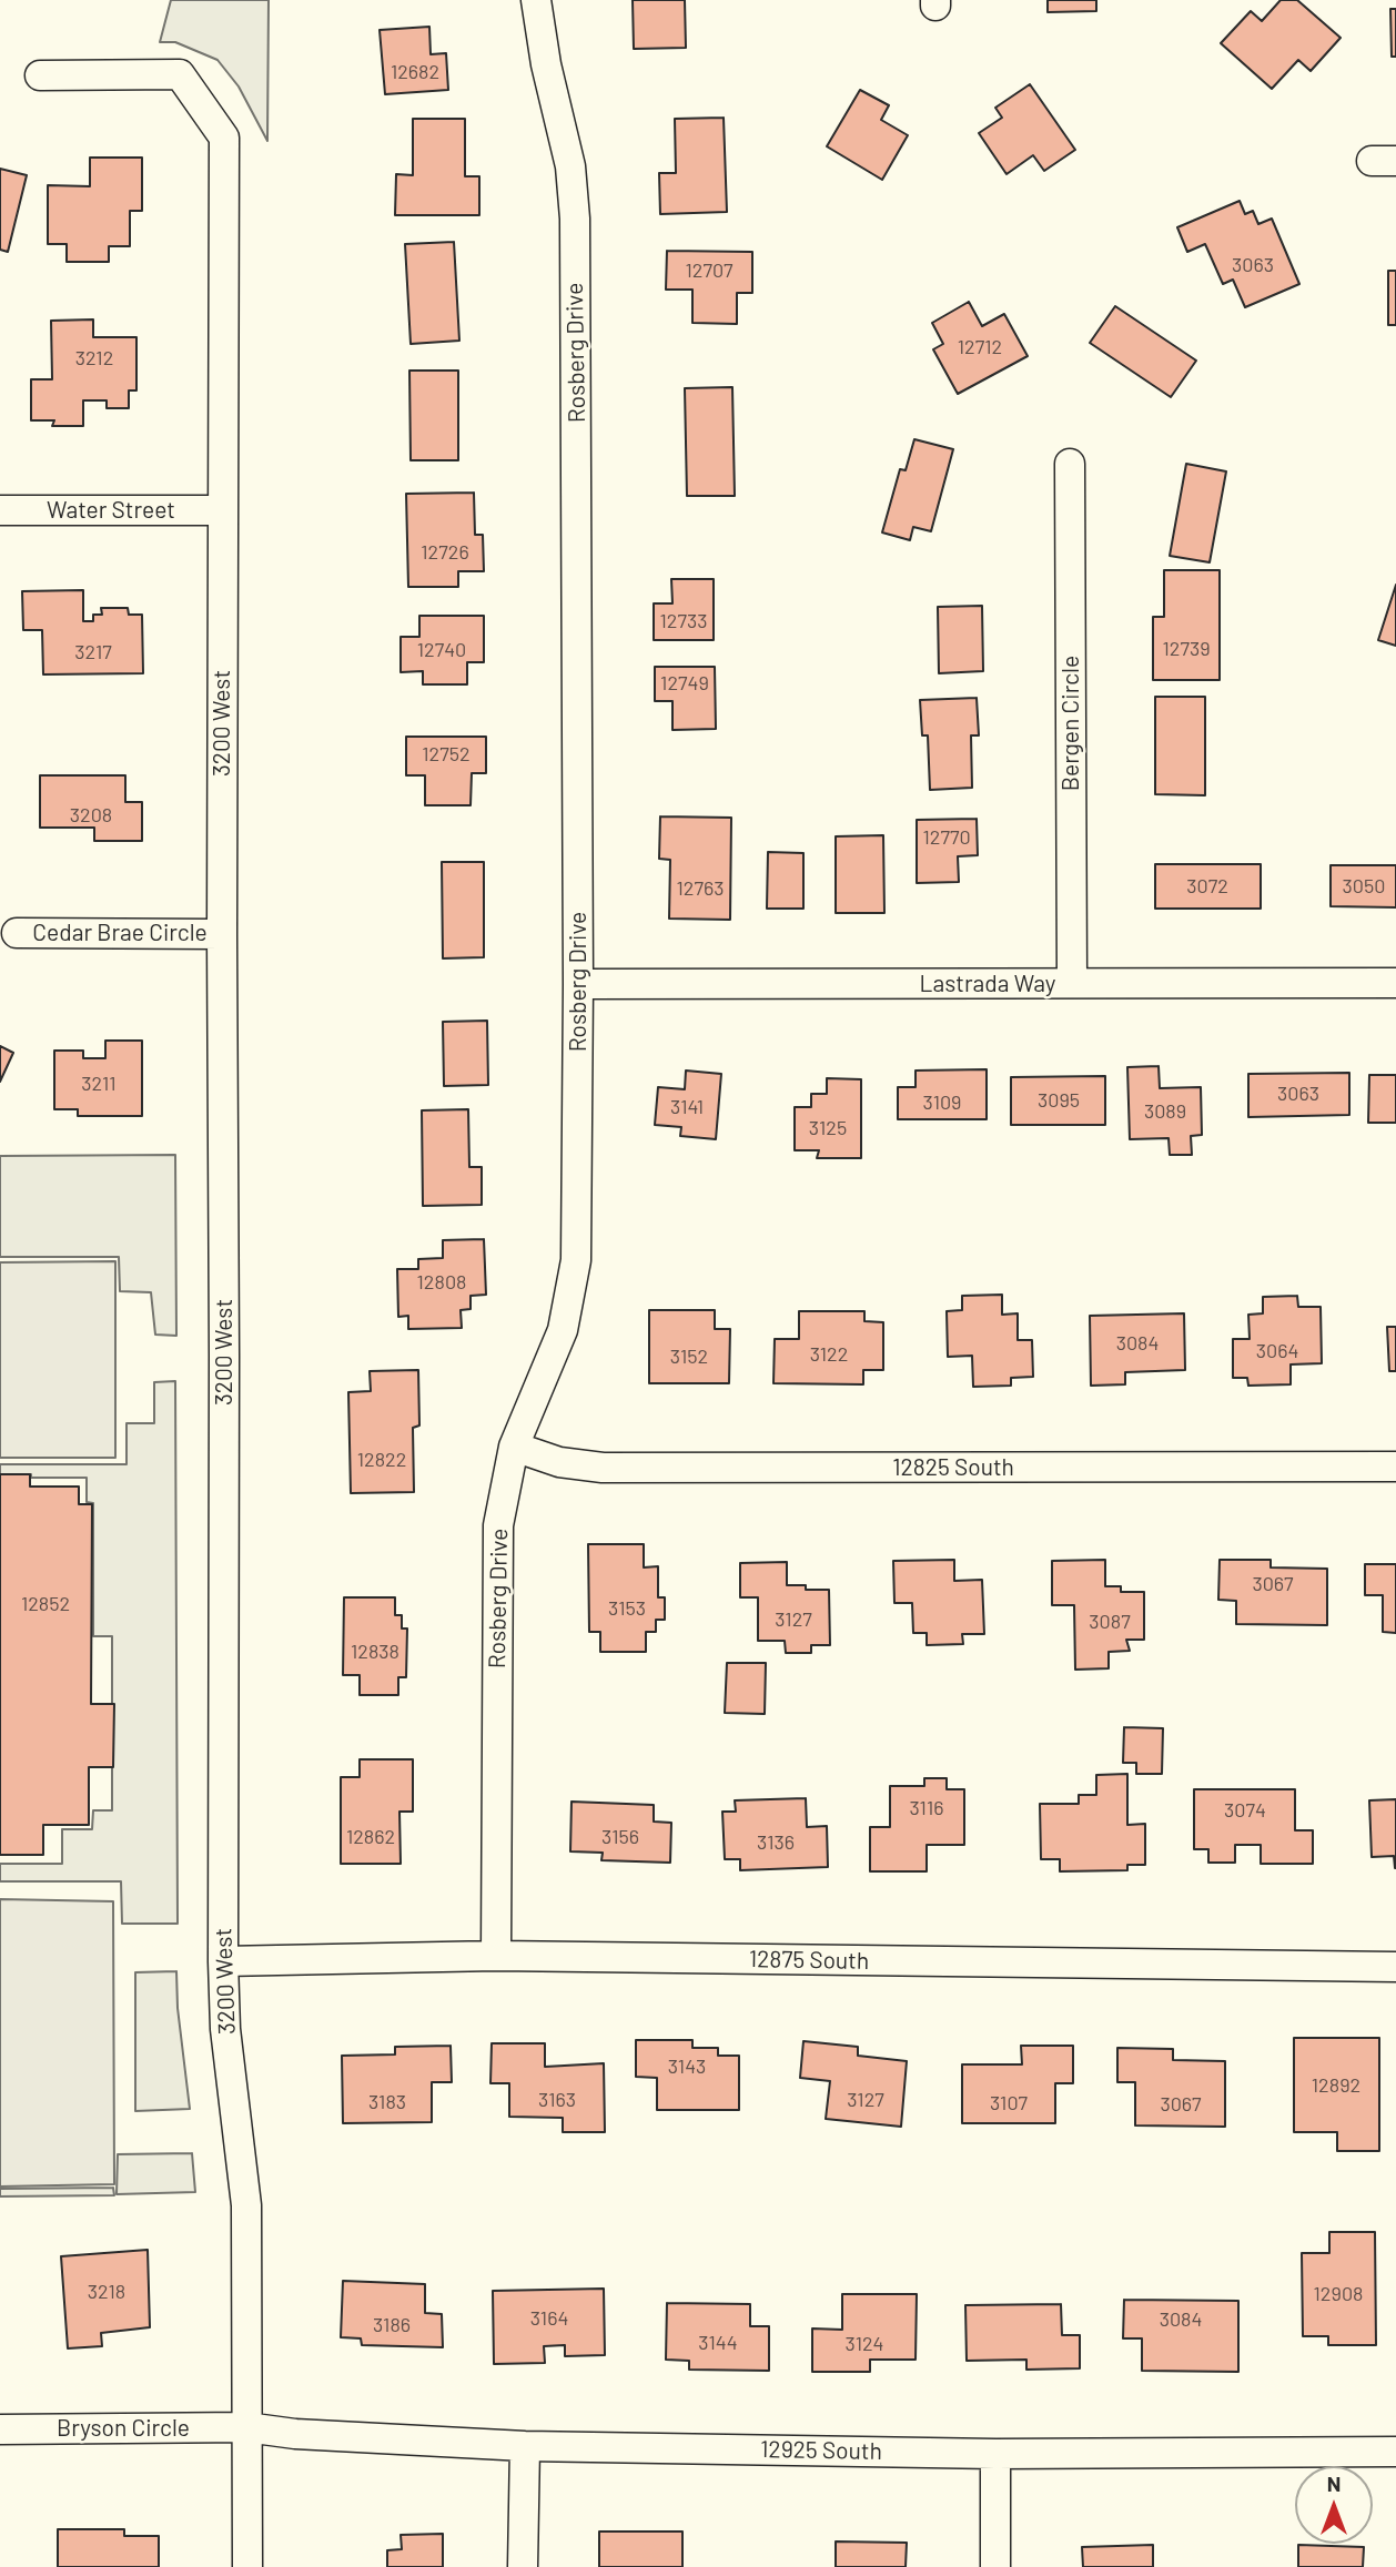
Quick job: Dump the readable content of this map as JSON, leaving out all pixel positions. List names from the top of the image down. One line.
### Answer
{"streets":{"street":["Rosberg Drive","Water Street","3200 West","Bergen Circle","Cedar Brae Circle","Lastrada Way","12825 South","12875 South","Bryson Circle","12925 South"]},"crossings":[["Rosberg Drive","Lastrada Way"],["Rosberg Drive","12825 South"],["Rosberg Drive","12875 South"],["Water Street","3200 West"],["3200 West","Cedar Brae Circle"],["3200 West","12875 South"],["3200 West","Bryson Circle"],["3200 West","12925 South"],["Bergen Circle","Lastrada Way"],["Bryson Circle","12925 South"]],"house_numbers":["12682","3063","12707","12712","3212","12726","12733","12739","12740","3217","12749","12752","3208","12770","3072","3050","12763","3211","3063","3095","3109","3141","3089","3125","12808","3084","3064","3122","3152","12822","3067","12852","3153","3127","3087","12838","3116","3074","12862","3156","3136","3143","12892","3163","3127","3183","3107","3067","3218","12908","3164","3084","3186","3144","3124"],"north":"top"}
